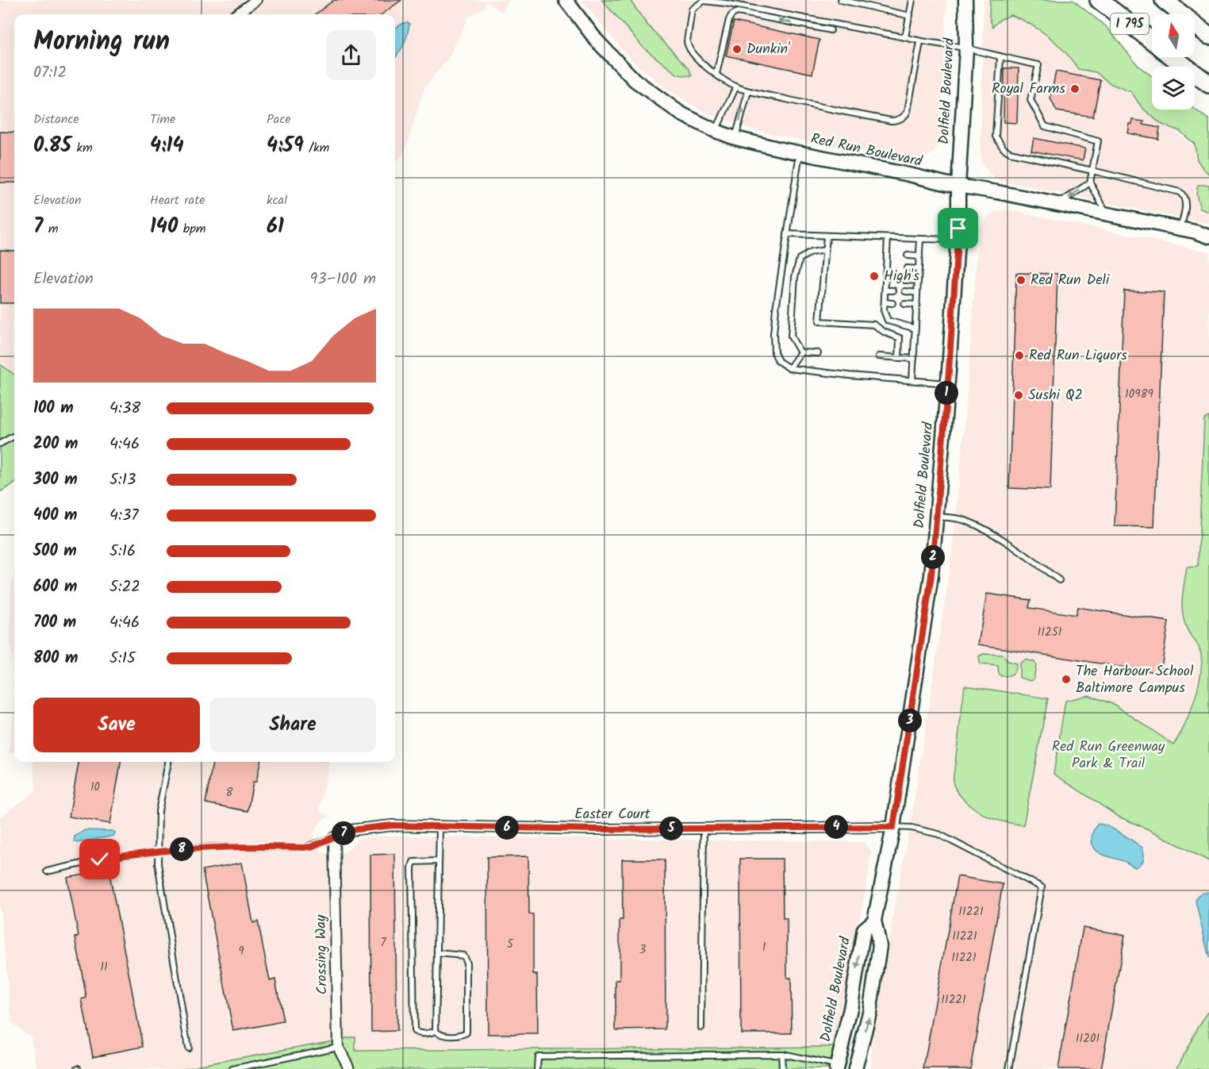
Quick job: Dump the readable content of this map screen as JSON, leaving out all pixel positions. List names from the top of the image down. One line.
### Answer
{"streets":{"highway":["I 795"],"main road":["Dolfield Boulevard","Red Run Boulevard"],"street":["Easter Court","Crossing Way"]},"crossings":[["Dolfield Boulevard","Red Run Boulevard"],["Dolfield Boulevard","Easter Court"],["Easter Court","Crossing Way"]],"parks":["Red Run Greenway Park & Trail"],"places":["Dunkin'","Royal Farms","High's","Red Run Deli","Red Run Liquors","Sushi Q2","The Harbour School Baltimore Campus"],"house_numbers":["10989","11251","10","8","11221","11221","7","5","1","3","9","11221","11","11221","11201"],"north":"top","page":{"heading":["Morning run","07:12"],"stats":[["Distance","0.85 km"],["Time","4:14"],["Pace","4:59 /km"],["Elevation","7 m"],["Heart rate","140 bpm"],["kcal","61"]],"chart":["Elevation","93–100 m"],"pins":["1","2","3","4","6","5","7","8"],"list":[{"name":"100 m","note":"4:38"},{"name":"200 m","note":"4:46"},{"name":"300 m","note":"5:13"},{"name":"400 m","note":"4:37"},{"name":"500 m","note":"5:16"},{"name":"600 m","note":"5:22"},{"name":"700 m","note":"4:46"},{"name":"800 m","note":"5:15"}],"buttons":["Save","Share"]}}
